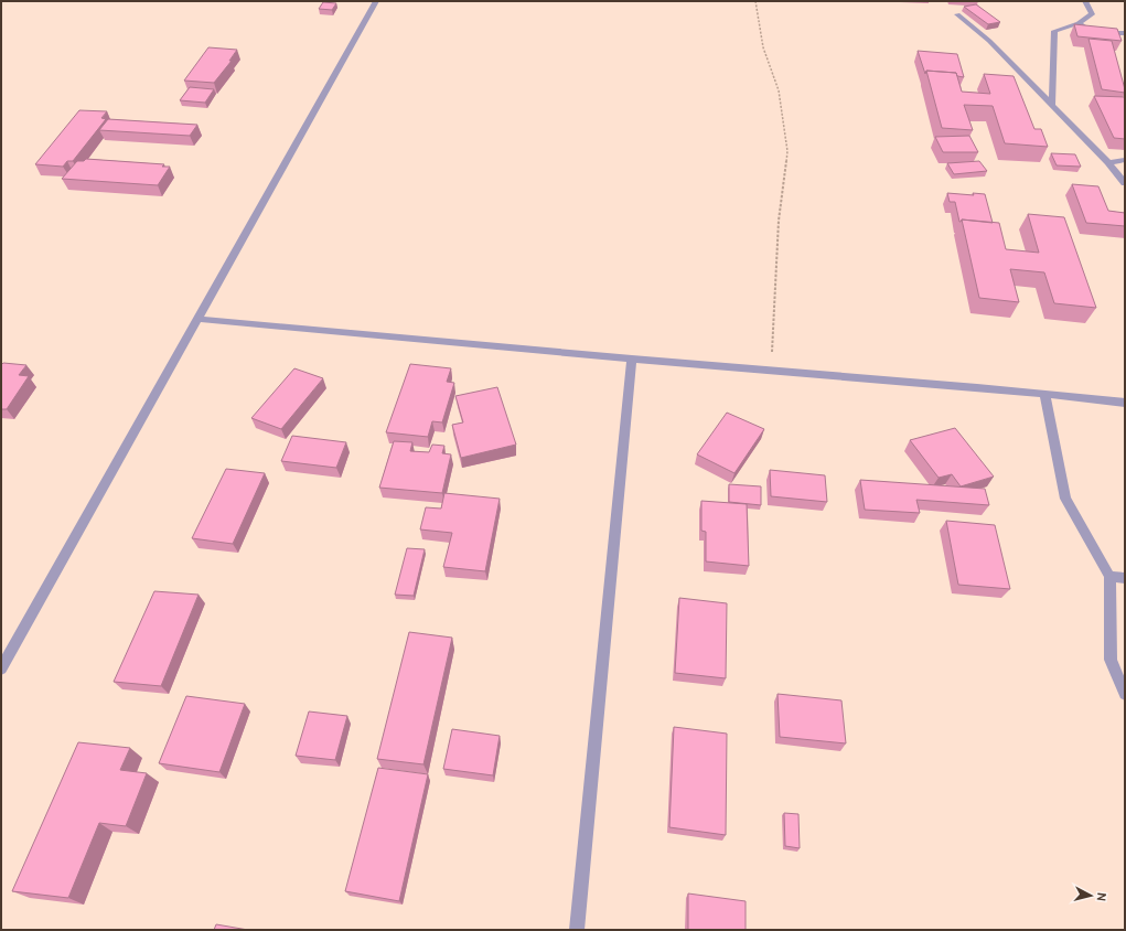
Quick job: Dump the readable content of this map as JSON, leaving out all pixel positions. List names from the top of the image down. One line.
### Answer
{"north":"right"}
